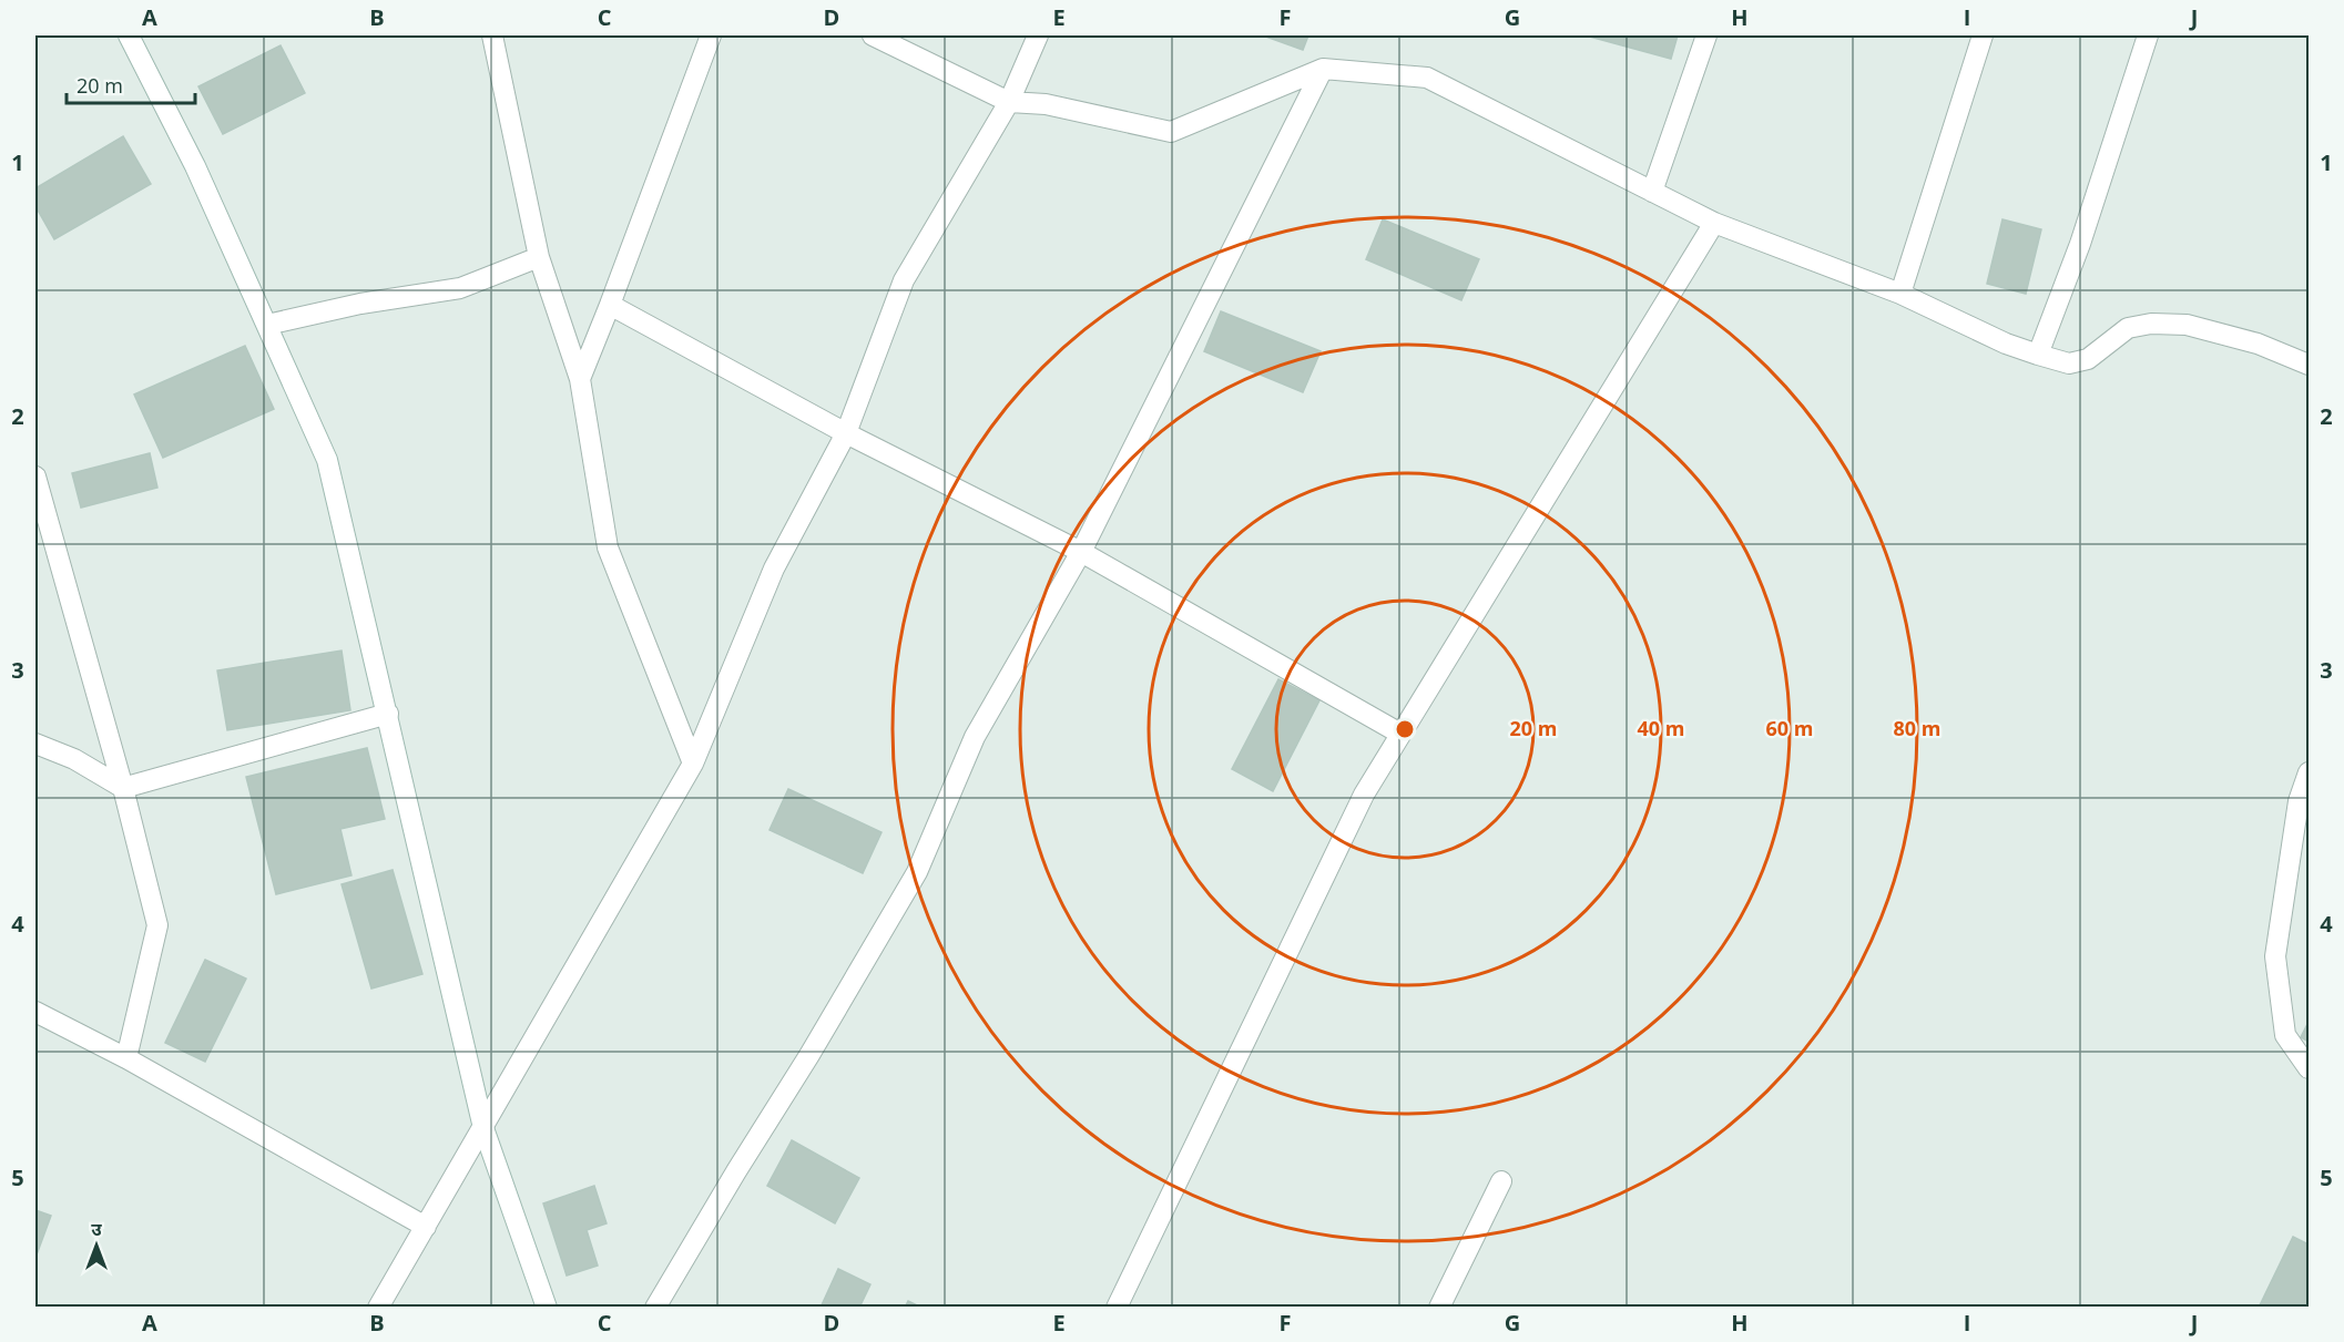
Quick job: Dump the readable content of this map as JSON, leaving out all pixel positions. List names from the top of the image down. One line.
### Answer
{"scale_bar":"20 m","north":"top","grid":{"columns":["A","B","C","D","E","F","G","H","I","J"],"rows":["1","2","3","4","5"]},"rings":["20 m","40 m","60 m","80 m"]}
